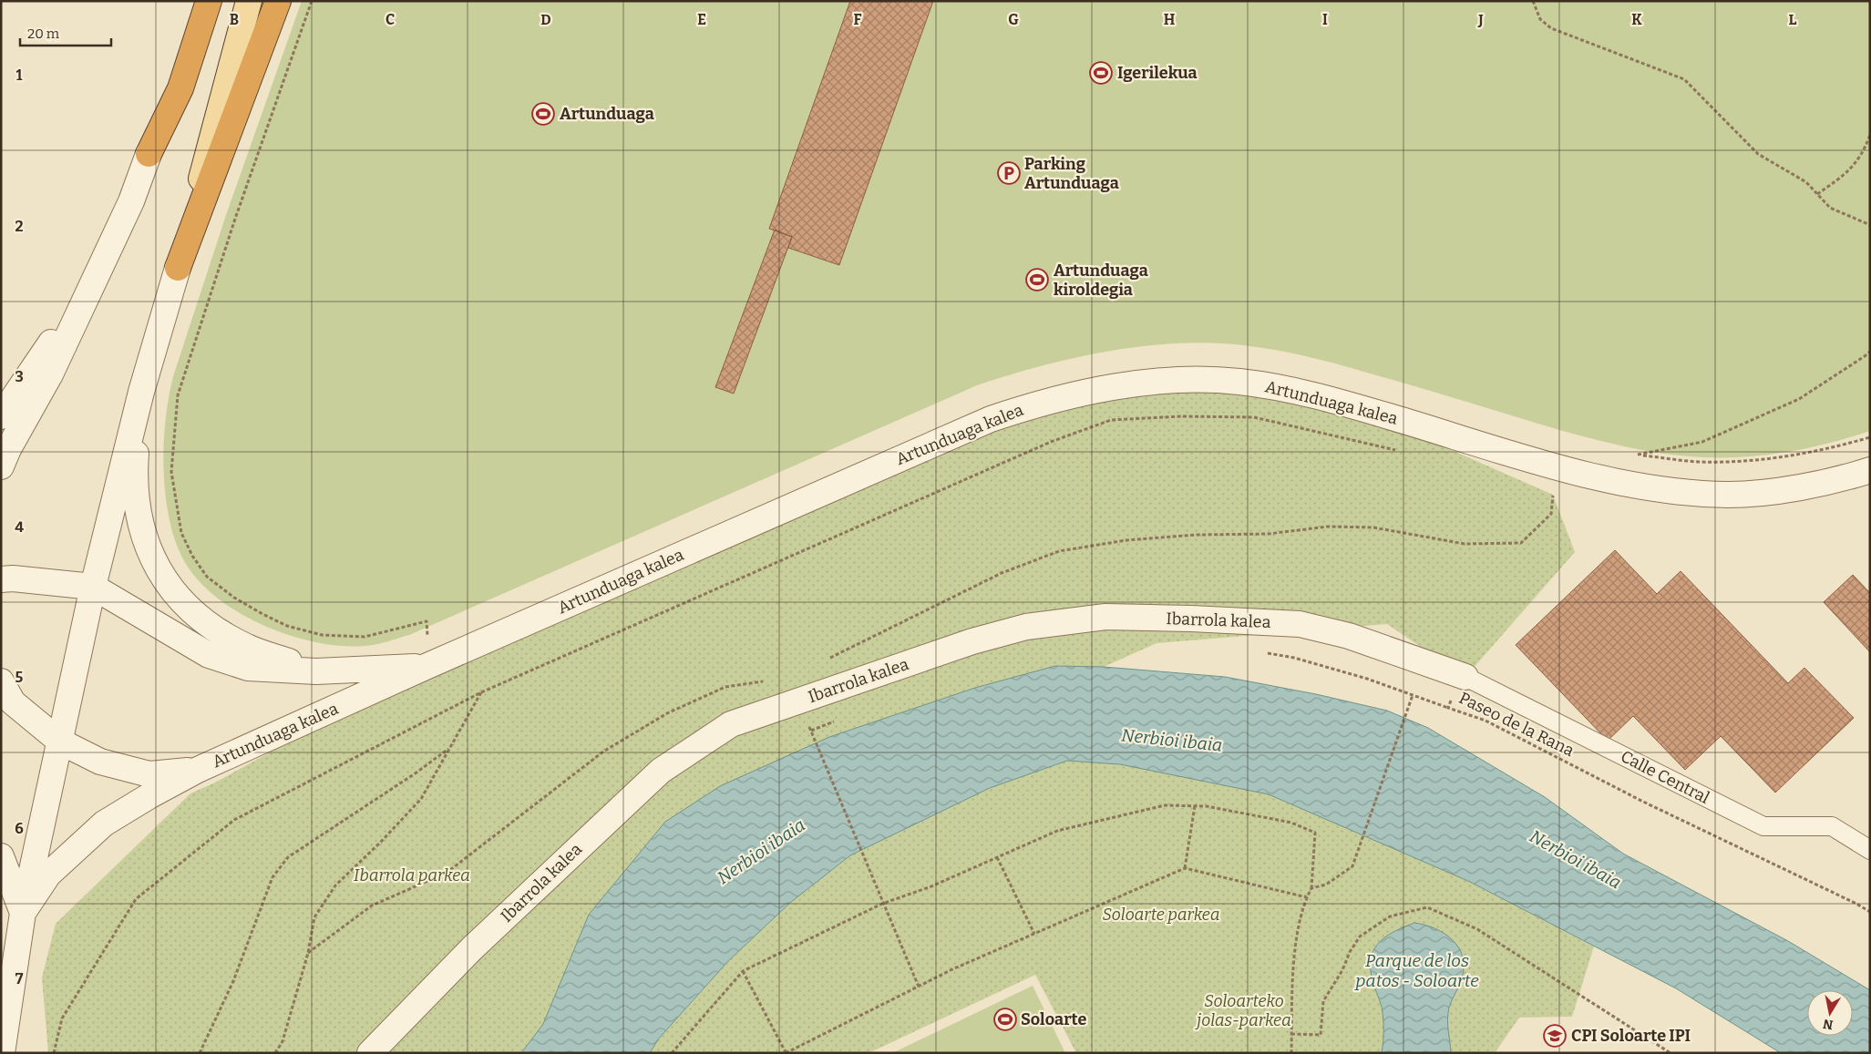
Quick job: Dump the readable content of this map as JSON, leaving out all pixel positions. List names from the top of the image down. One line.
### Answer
{"streets":{"street":["Artunduaga kalea","Ibarrola kalea"],"lane":["Calle Central"],"path":["Paseo de la Rana"]},"crossings":[["Ibarrola kalea","Paseo de la Rana"],["Ibarrola kalea","Calle Central"],["Paseo de la Rana","Calle Central"]],"water":["Nerbioi ibaia","Parque de los patos - Soloarte"],"parks":["Ibarrola parkea","Soloarte parkea","Soloarteko jolas-parkea"],"places":{"sports":["Igerilekua","Artunduaga","Artunduaga kiroldegia","Soloarte"],"parking":["Parking Artunduaga"],"school or university":["CPI Soloarte IPI"]},"scale_bar":"20 m","north":"bottom","grid":{"columns":["B","C","D","E","F","G","H","I","J","K","L"],"rows":["1","2","3","4","5","6","7"]}}
